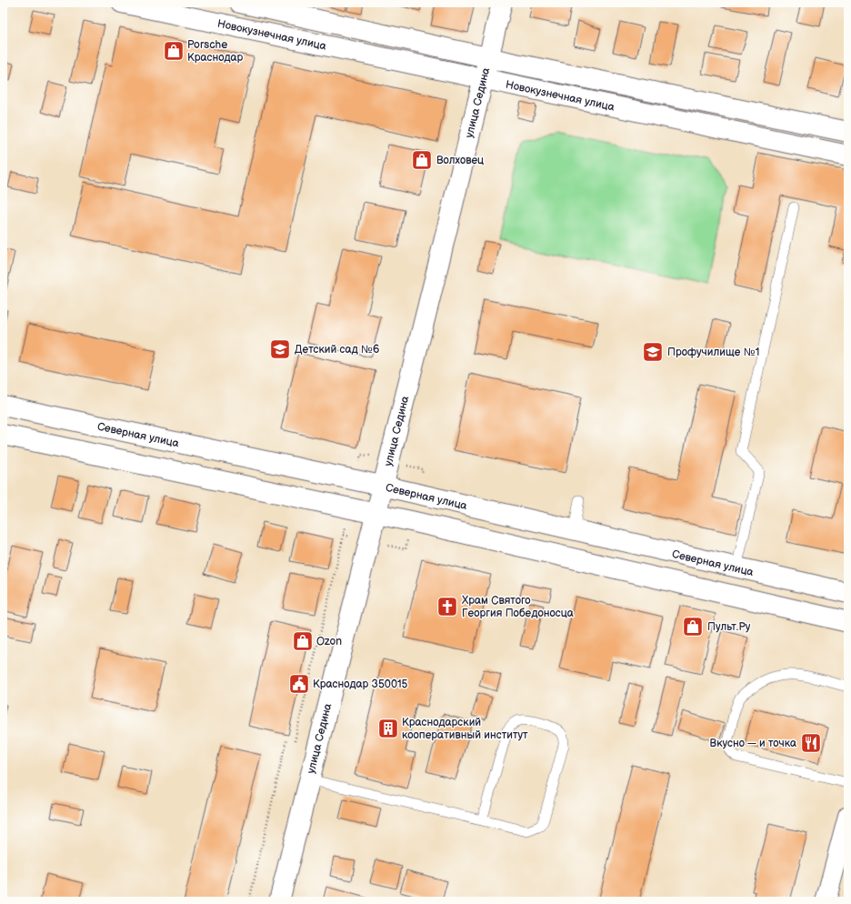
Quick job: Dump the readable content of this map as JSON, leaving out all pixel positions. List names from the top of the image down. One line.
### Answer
{"streets":{"main road":["Новокузнечная улица","улица Седина","Северная улица"]},"crossings":[["Новокузнечная улица","улица Седина"],["улица Седина","Северная улица"]],"places":{"shop":["Porsche Краснодар","Волховец","Пульт.Ру","Ozon"],"school or university":["Детский сад №6","Профучилище №1"],"church":["Храм Святого Георгия Победоносца"],"public building":["Краснодар 350015"],"building":["Краснодарский кооперативный институт"],"restaurant":["Вкусно — и точка"]}}
